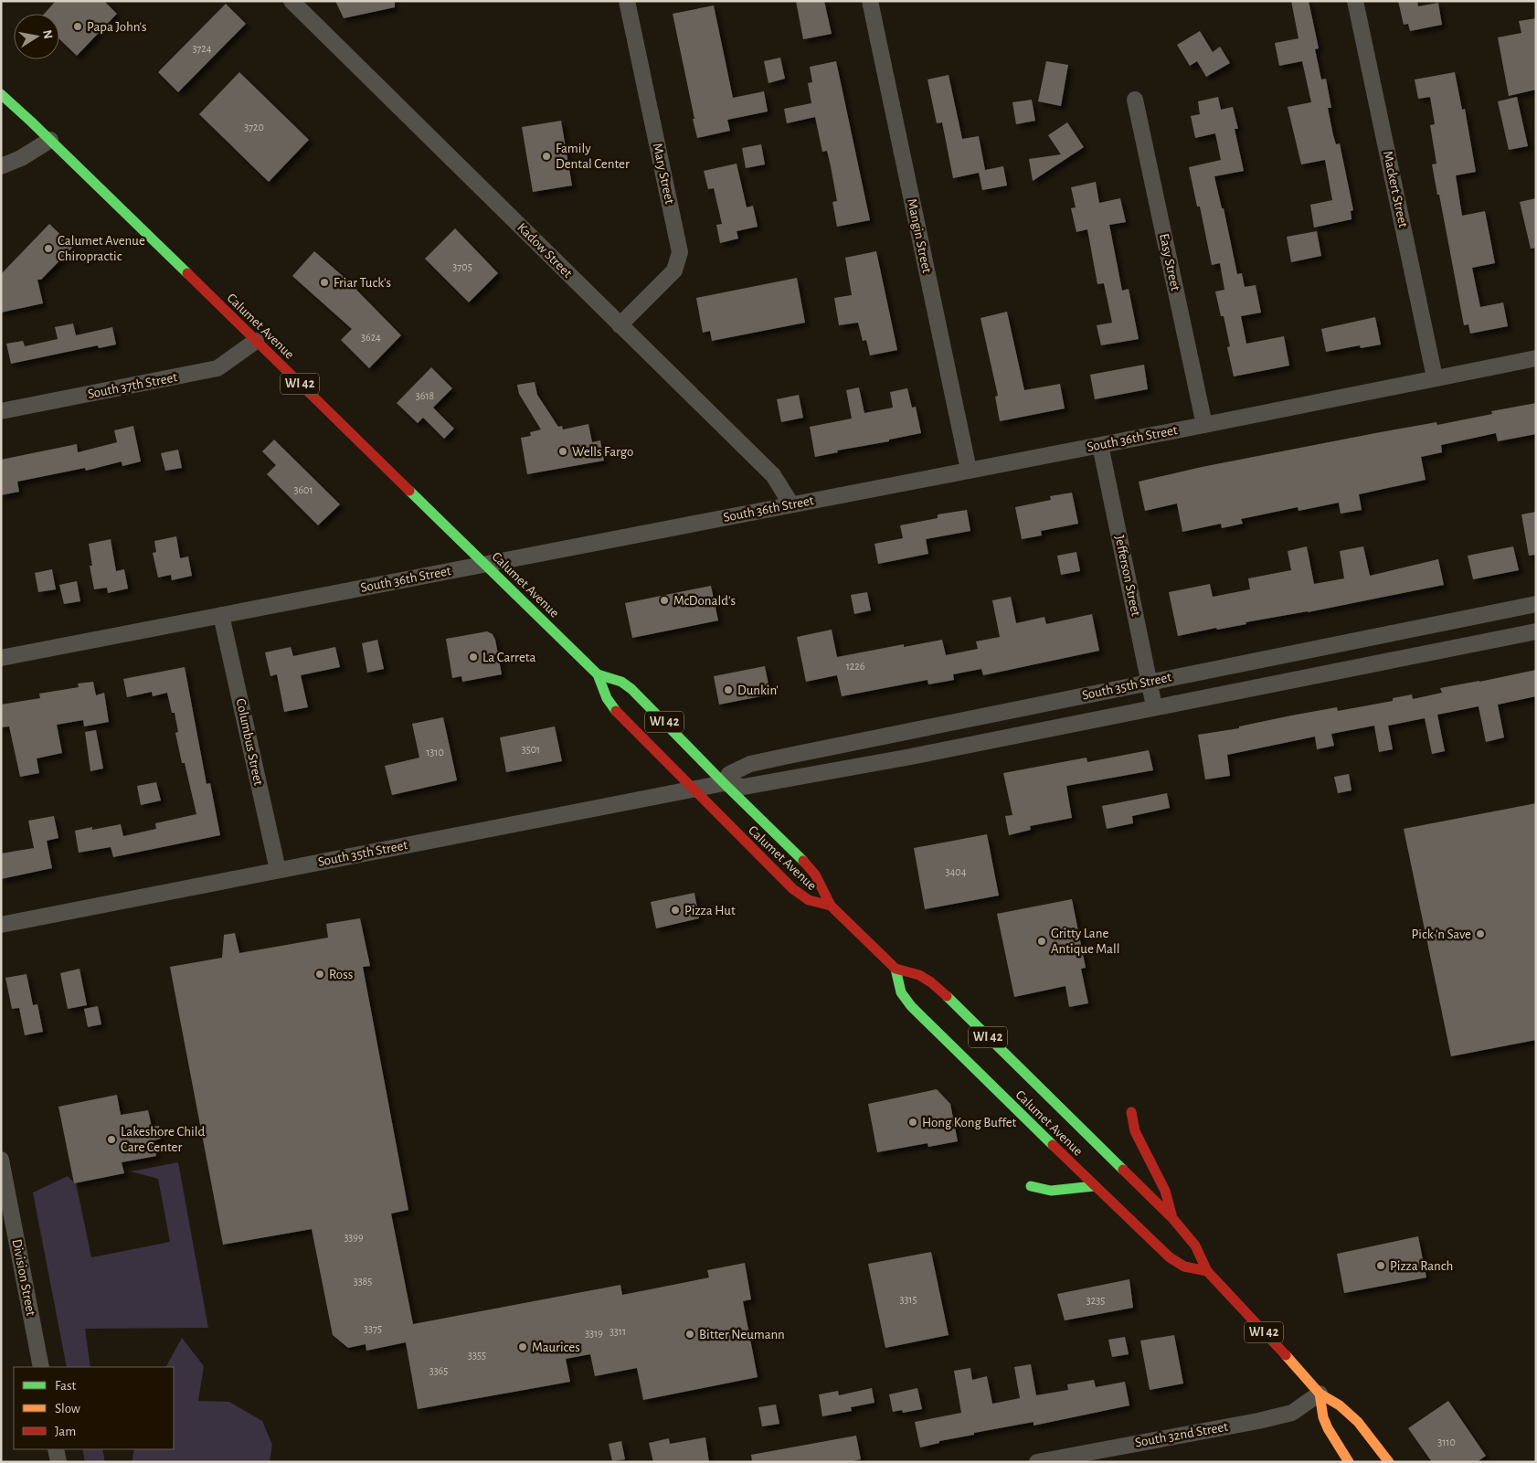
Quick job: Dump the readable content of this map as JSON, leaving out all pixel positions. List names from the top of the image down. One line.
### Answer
{"streets":{"main road":["Calumet Avenue","WI 42"],"street":["Mary Street","Mackert Street","Mangin Street","Kadow Street","Easy Street","South 37th Street","South 36th Street","Jefferson Street","South 35th Street","Columbus Street","Division Street","South 32nd Street"]},"crossings":[["Mary Street","Kadow Street"],["Mackert Street","South 36th Street"],["Mangin Street","South 36th Street"],["Kadow Street","South 36th Street"],["Easy Street","South 36th Street"],["Calumet Avenue","South 37th Street"],["Calumet Avenue","South 36th Street"],["Calumet Avenue","South 35th Street"],["Calumet Avenue","South 32nd Street"],["South 36th Street","Jefferson Street"],["South 36th Street","Columbus Street"],["Jefferson Street","South 35th Street"],["South 35th Street","Columbus Street"]],"places":["Papa John's","Family Dental Center","Calumet Avenue Chiropractic","Friar Tuck's","Wells Fargo","McDonald's","La Carreta","Dunkin'","Pizza Hut","Pick 'n Save","Gritty Lane Antique Mall","Ross","Hong Kong Buffet","Lakeshore Child Care Center","Pizza Ranch","Bitter Neumann","Maurices"],"house_numbers":["3724","3720","3705","3624","3618","3601","1226","3501","1310","3404","3399","3385","3315","3235","3375","3311","3319","3355","3365","3110"],"legend":["Fast","Slow","Jam"],"north":"right"}
